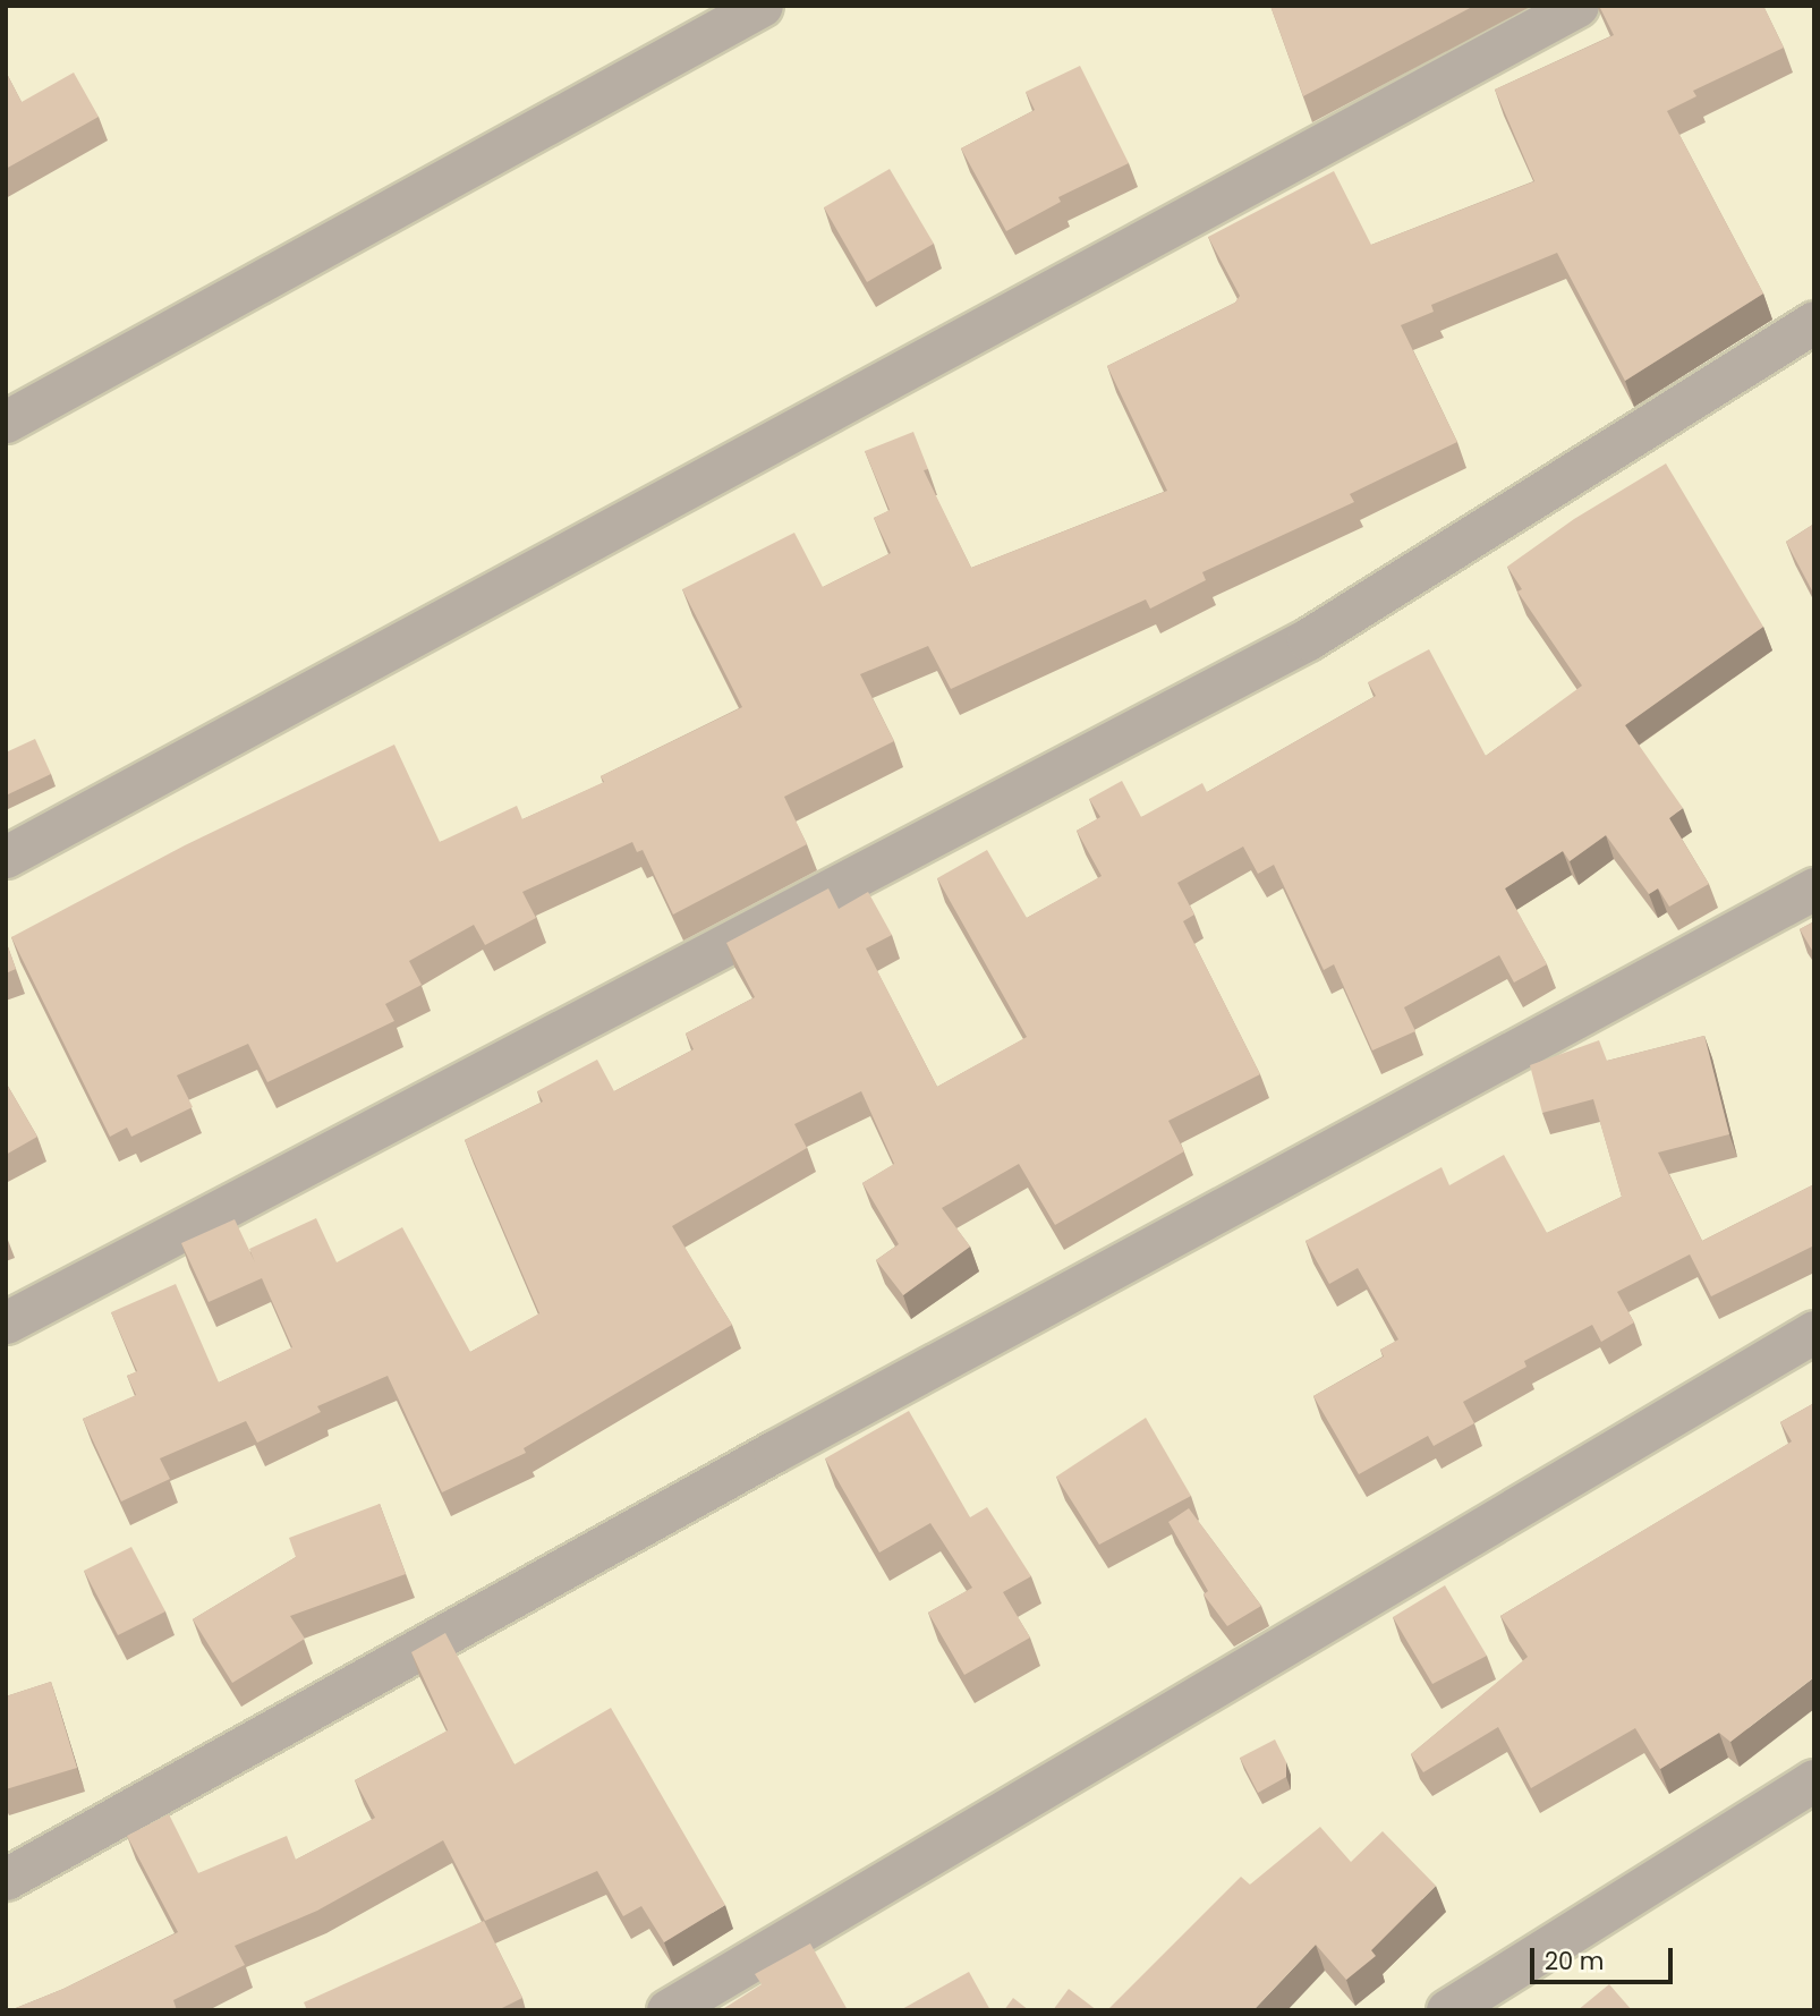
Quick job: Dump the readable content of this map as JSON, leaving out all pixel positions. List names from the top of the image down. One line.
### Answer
{"scale_bar":"20 m"}
